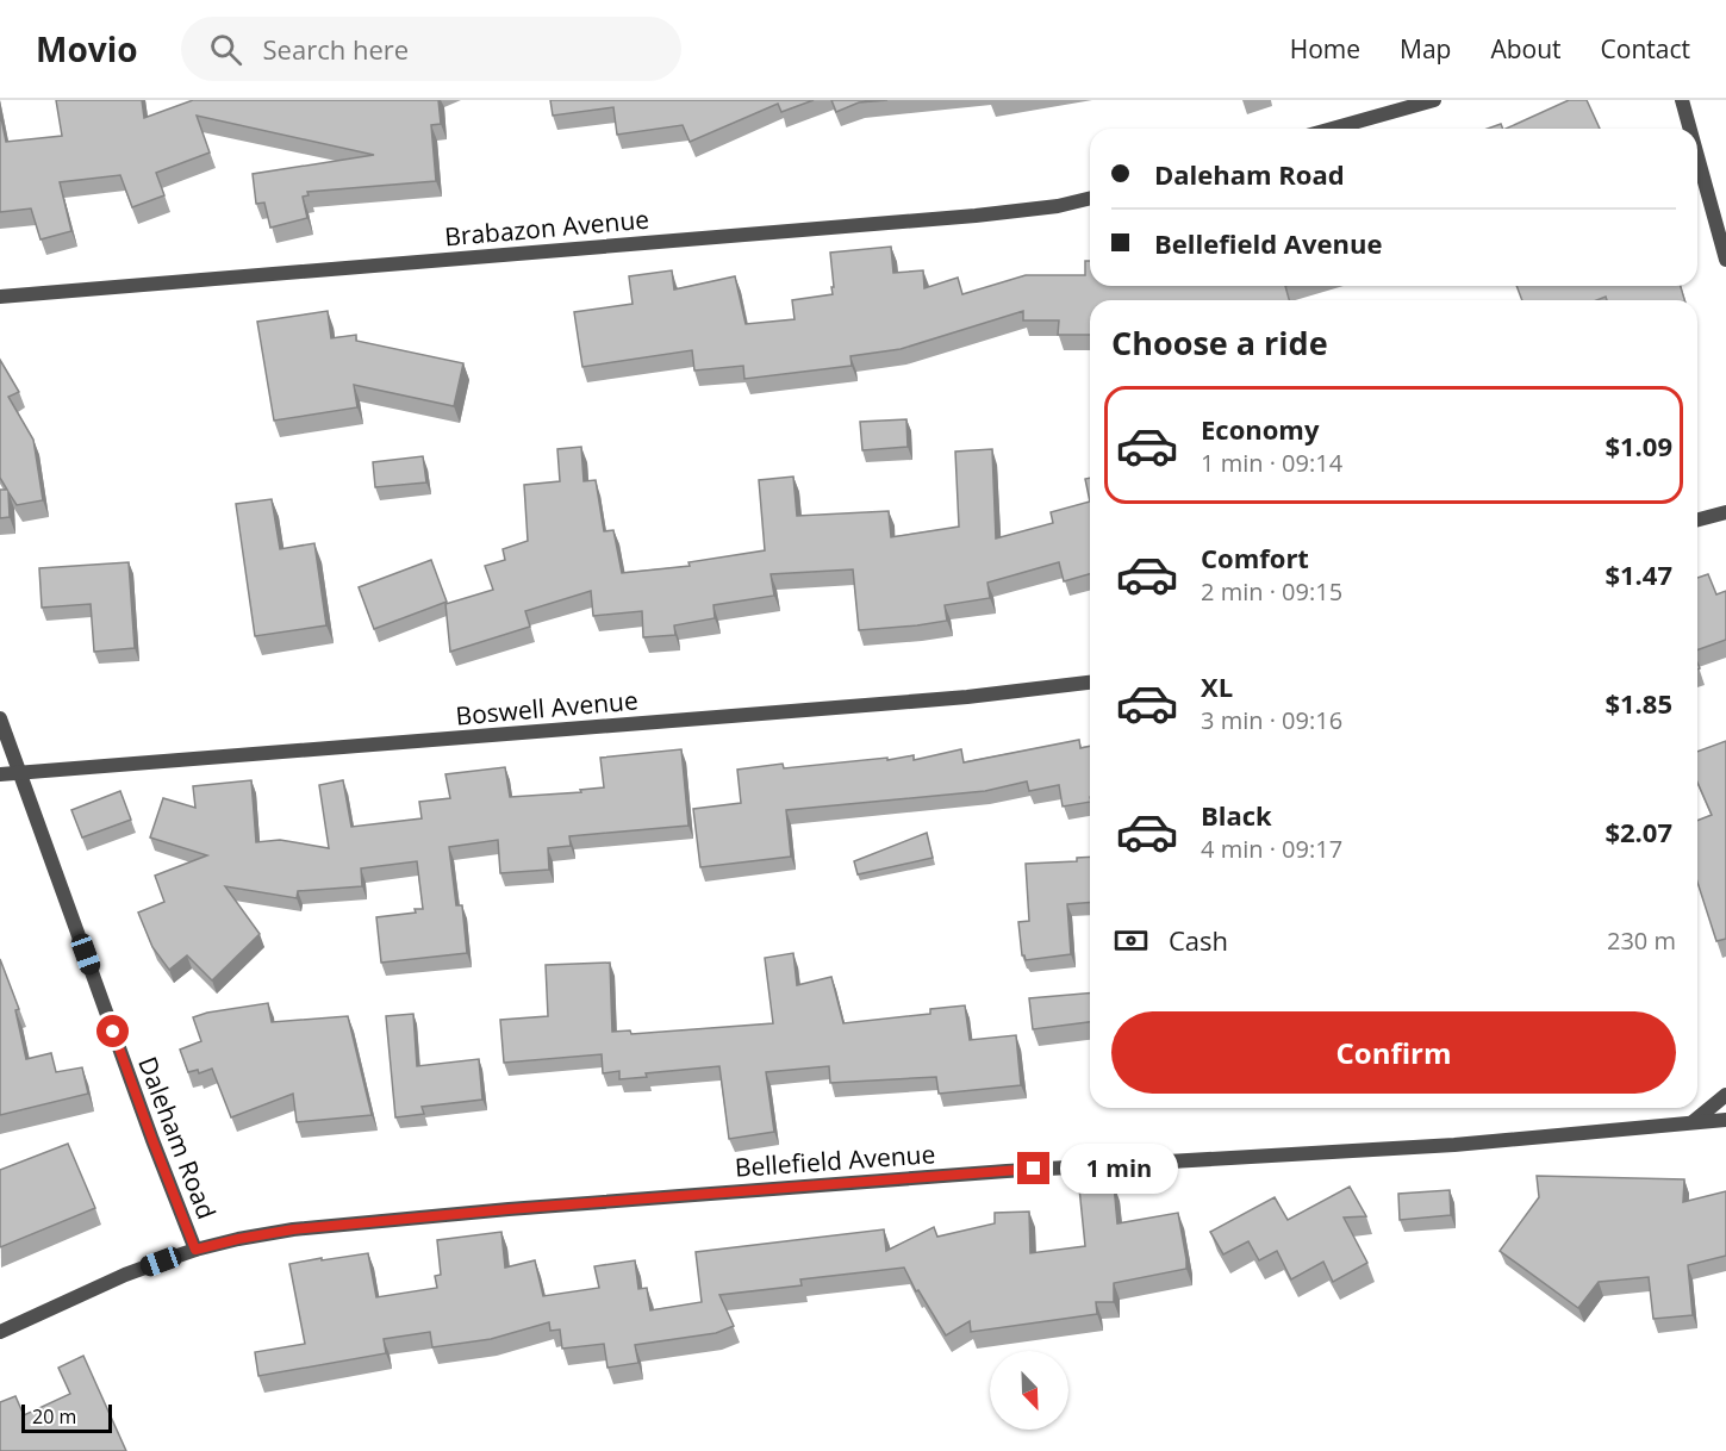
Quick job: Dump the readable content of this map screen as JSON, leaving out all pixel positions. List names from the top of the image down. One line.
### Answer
{"streets":{"street":["Brabazon Avenue","Boswell Avenue","Daleham Road","Bellefield Avenue"]},"crossings":[["Boswell Avenue","Daleham Road"],["Daleham Road","Bellefield Avenue"]],"scale_bar":"20 m","north":"bottom right","page":{"header":"Movio","search":"Search here","nav":["Home","Map","About","Contact"],"banner":["Daleham Road","Bellefield Avenue"],"heading":"Choose a ride","list":[{"name":"Economy","note":"1 min · 09:14","value":"$1.09"},{"name":"Comfort","note":"2 min · 09:15","value":"$1.47"},{"name":"XL","note":"3 min · 09:16","value":"$1.85"},{"name":"Black","note":"4 min · 09:17","value":"$2.07"}],"pay":["Cash","230 m"],"buttons":"Confirm","bubble":"1 min","scale":"20 m"}}
